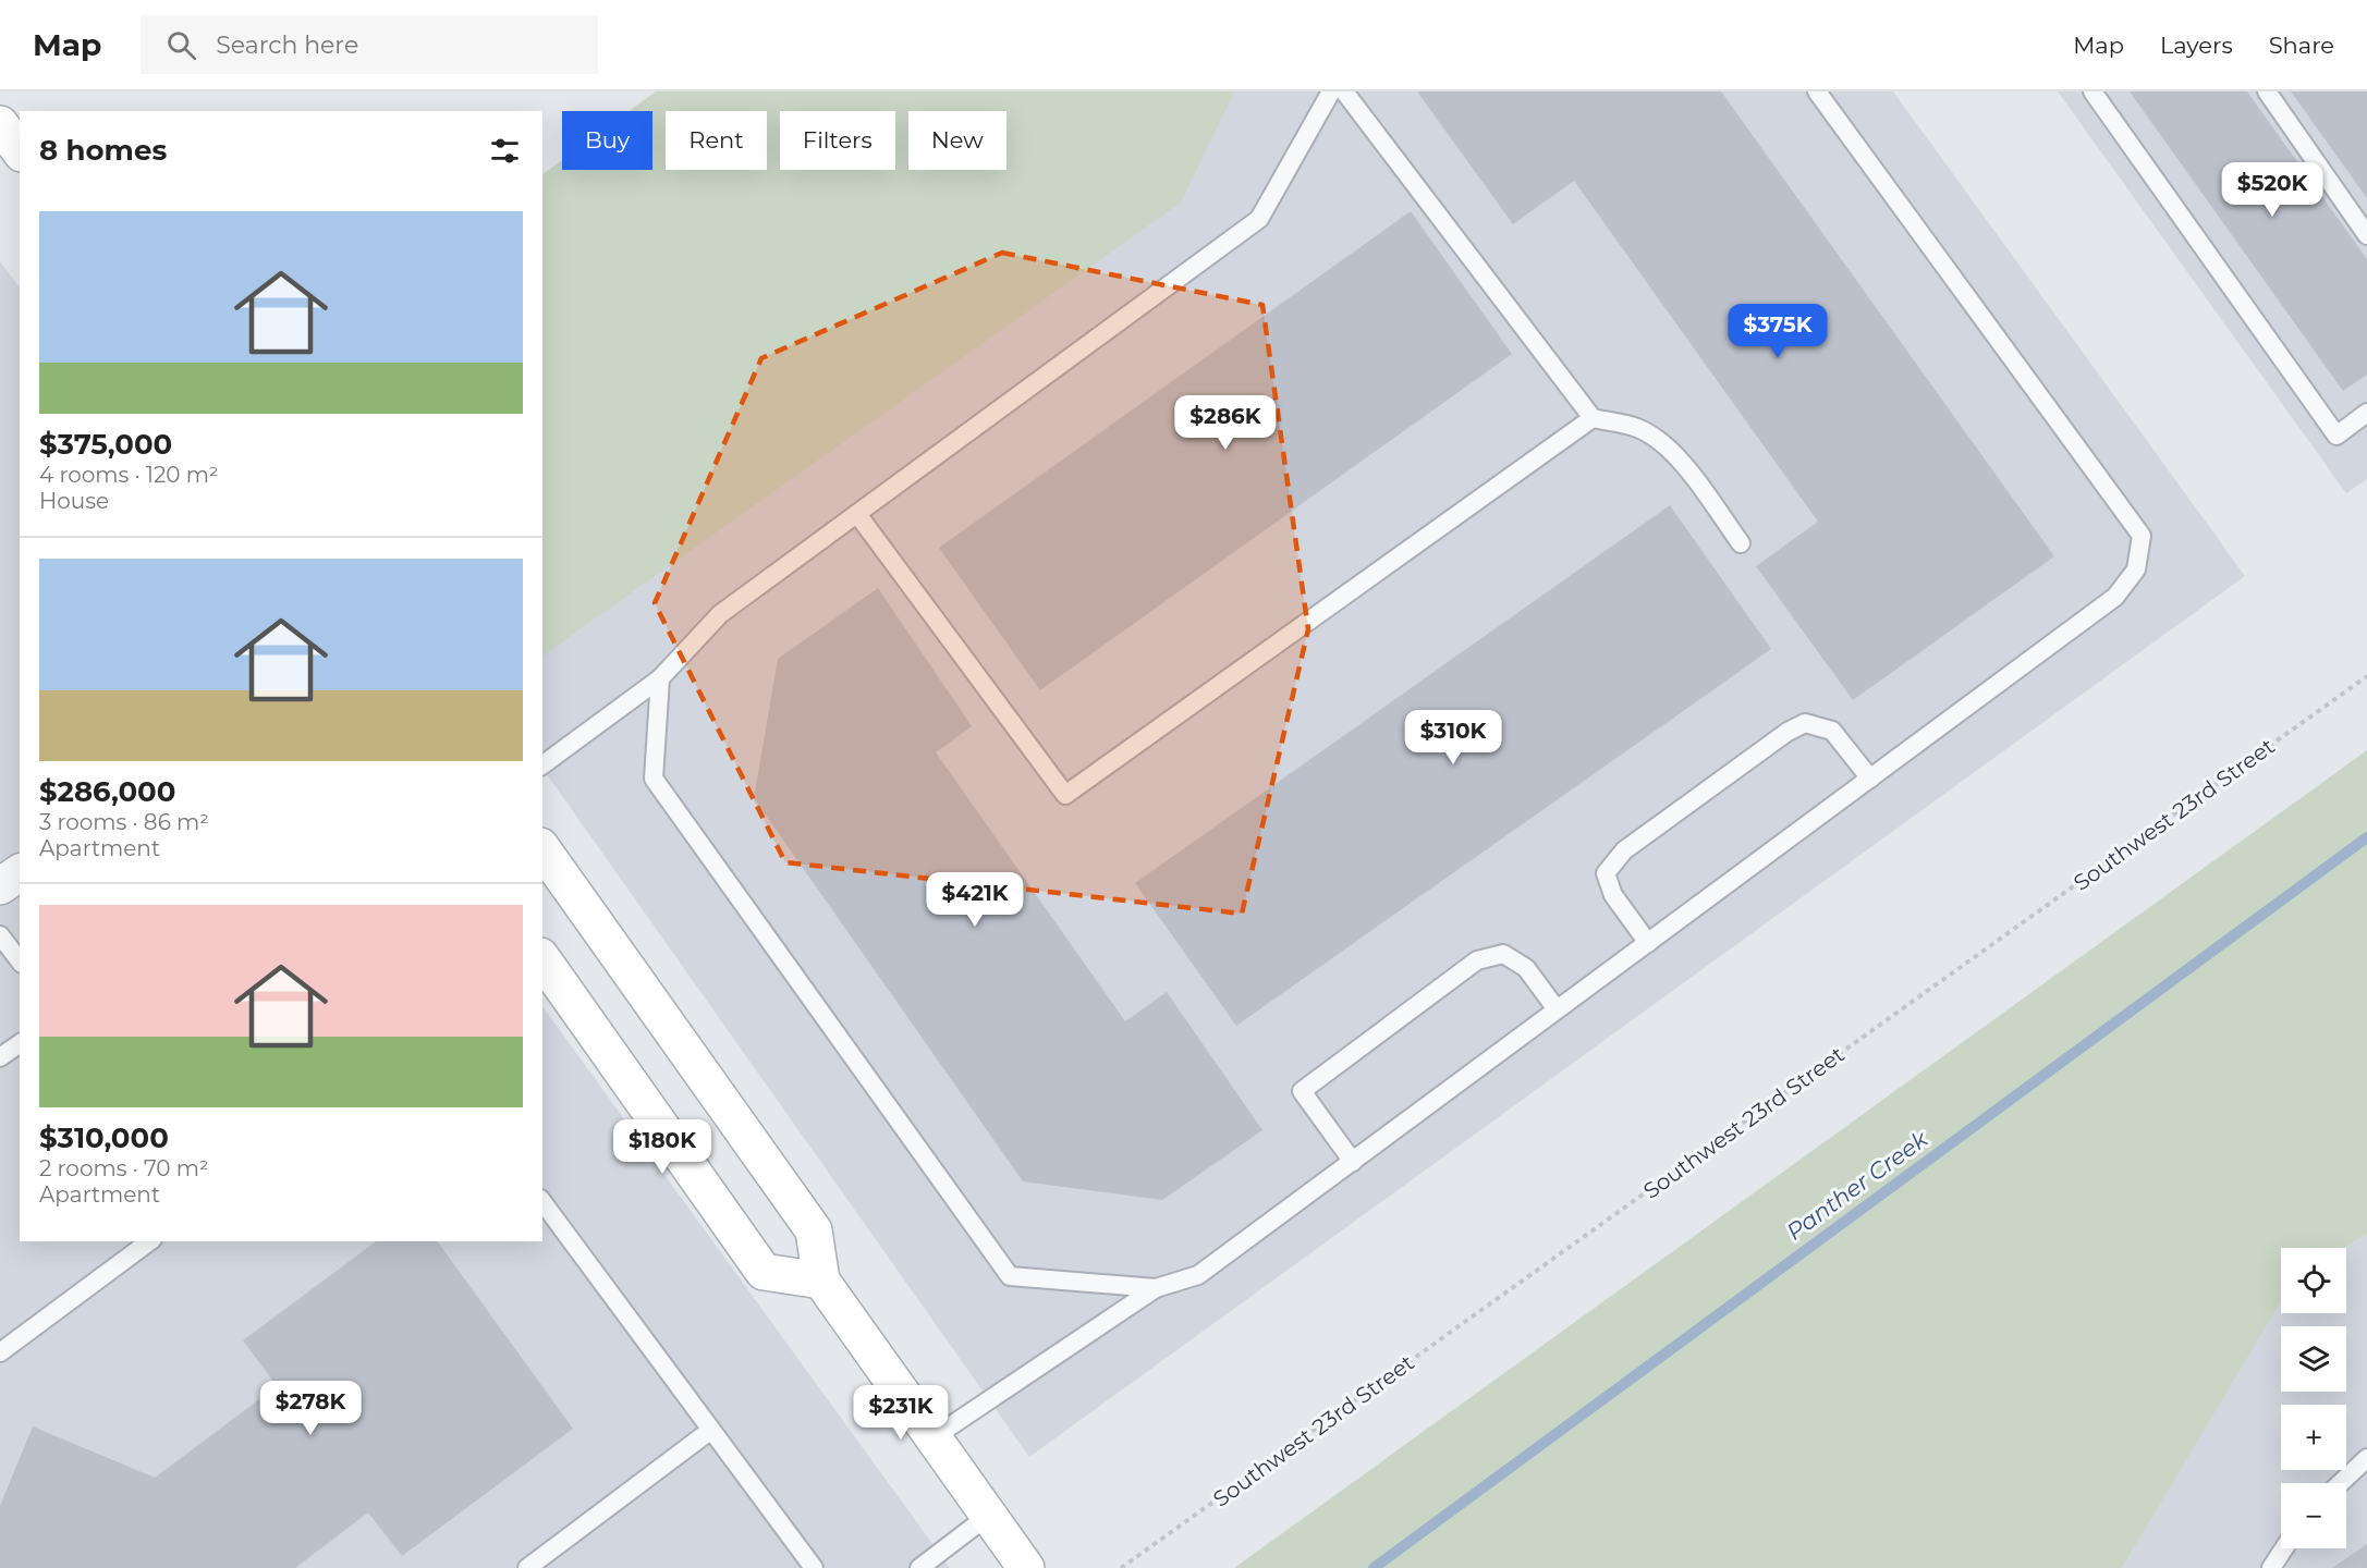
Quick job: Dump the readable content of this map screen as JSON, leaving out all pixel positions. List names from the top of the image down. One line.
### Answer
{"streets":{"path":["Southwest 23rd Street"]},"water":["Panther Creek"],"page":{"header":"Map","search":"Search here","nav":["Map","Layers","Share"],"chip":["Buy","Rent","Filters","New"],"heading":"8 homes","price":["$520K","$375K","$286K","$310K","$421K","$180K","$278K","$231K"],"list":[{"name":"$375,000","note":"4 rooms · 120 m² · House"},{"name":"$286,000","note":"3 rooms · 86 m² · Apartment"},{"name":"$310,000","note":"2 rooms · 70 m² · Apartment"}],"map_buttons":["+","−"]}}
